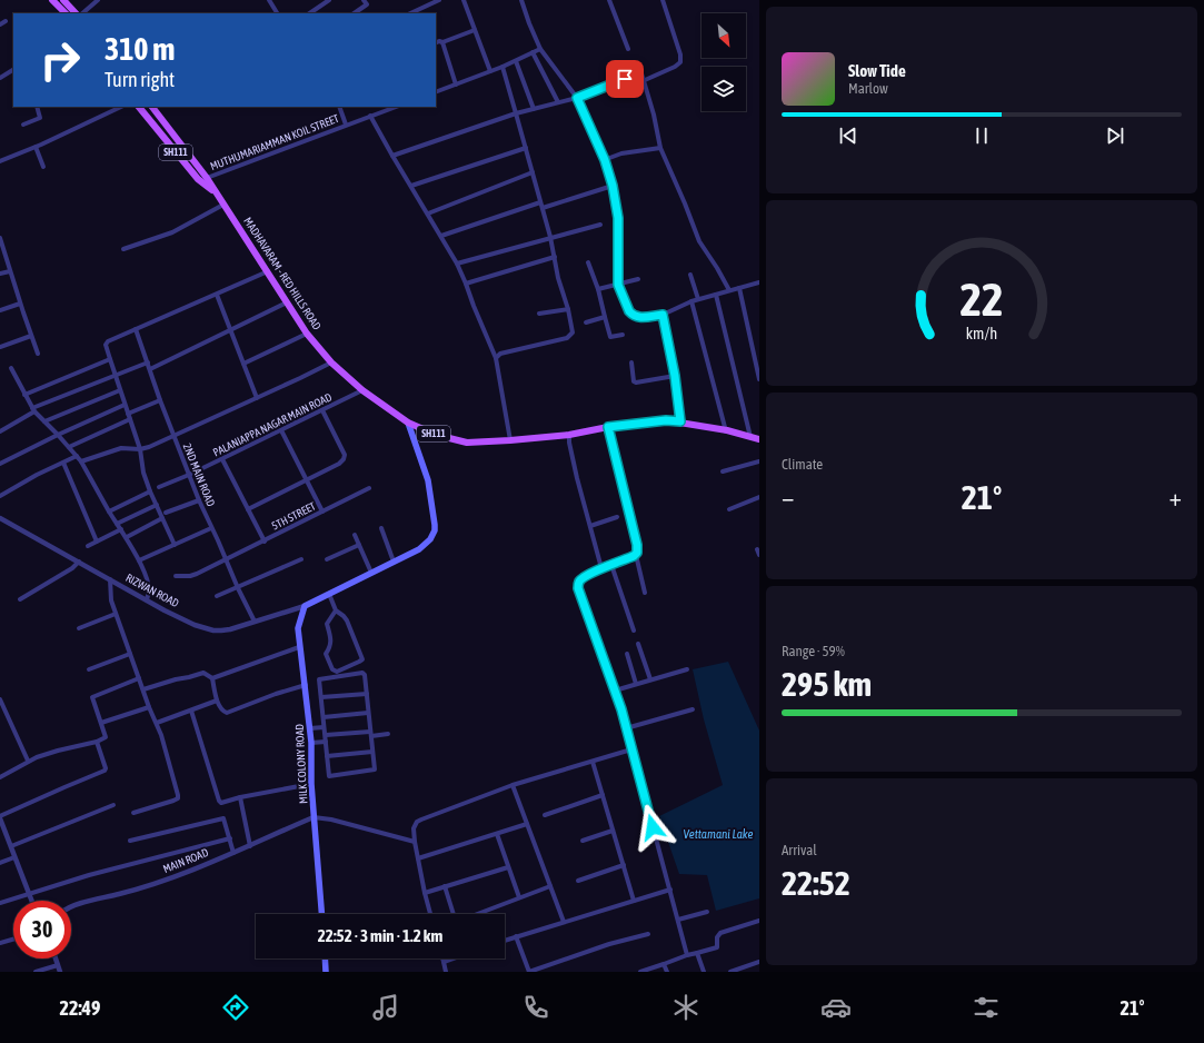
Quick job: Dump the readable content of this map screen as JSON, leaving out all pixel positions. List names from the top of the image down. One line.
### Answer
{"streets":{"main road":["SH111","MADHAVARAM - RED HILLS ROAD","MILK COLONY ROAD"],"street":["MUTHUMARIAMMAN KOIL STREET","PALANIAPPA NAGAR MAIN ROAD","2ND MAIN ROAD","5TH STREET","RIZWAN ROAD","MAIN ROAD"]},"crossings":[["MUTHUMARIAMMAN KOIL STREET","MADHAVARAM - RED HILLS ROAD"],["MADHAVARAM - RED HILLS ROAD","PALANIAPPA NAGAR MAIN ROAD"],["PALANIAPPA NAGAR MAIN ROAD","2ND MAIN ROAD"],["2ND MAIN ROAD","5TH STREET"],["2ND MAIN ROAD","RIZWAN ROAD"],["RIZWAN ROAD","MILK COLONY ROAD"],["MILK COLONY ROAD","MAIN ROAD"]],"water":["Vettamani Lake"],"north":"bottom right","page":{"turn":["310 m","Turn right"],"song":["Slow Tide","Marlow"],"tile":["Climate",["Range · 59%","295 km"],["Arrival","22:52"]],"heat":["−","21°","+"],"limit":"30","trip":"22:52 · 3 min · 1.2 km","tabs":["22:49","21°"],"gauge":["22","km/h"]}}
